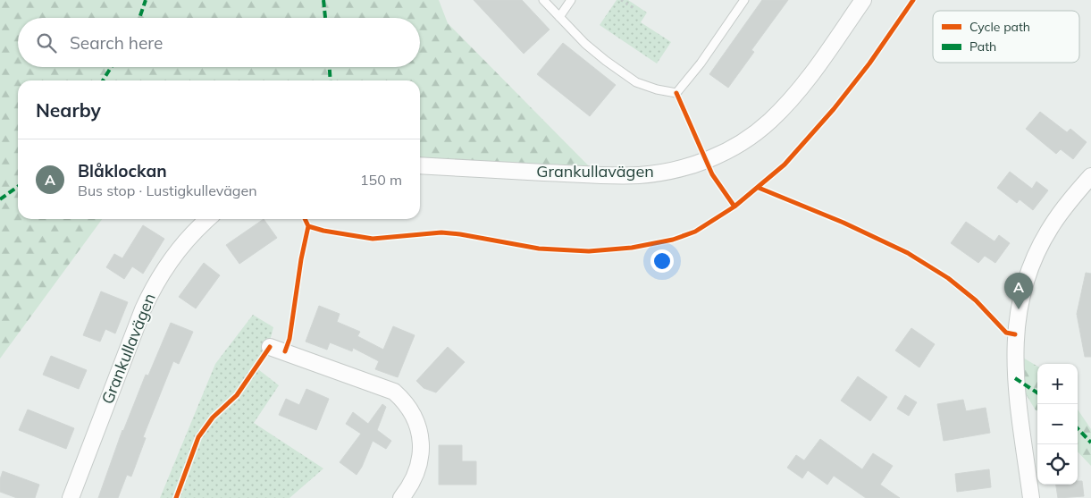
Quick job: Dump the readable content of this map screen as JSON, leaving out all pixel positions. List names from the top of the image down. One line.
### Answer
{"streets":{"street":["Grankullavägen"]},"legend":["Cycle path","Path"],"page":{"search":"Search here","heading":"Nearby","list":[{"mark":"A","name":"Blåklockan","note":"Bus stop · Lustigkullevägen","value":"150 m"}],"pins":"A","map_buttons":["+","−"]}}
